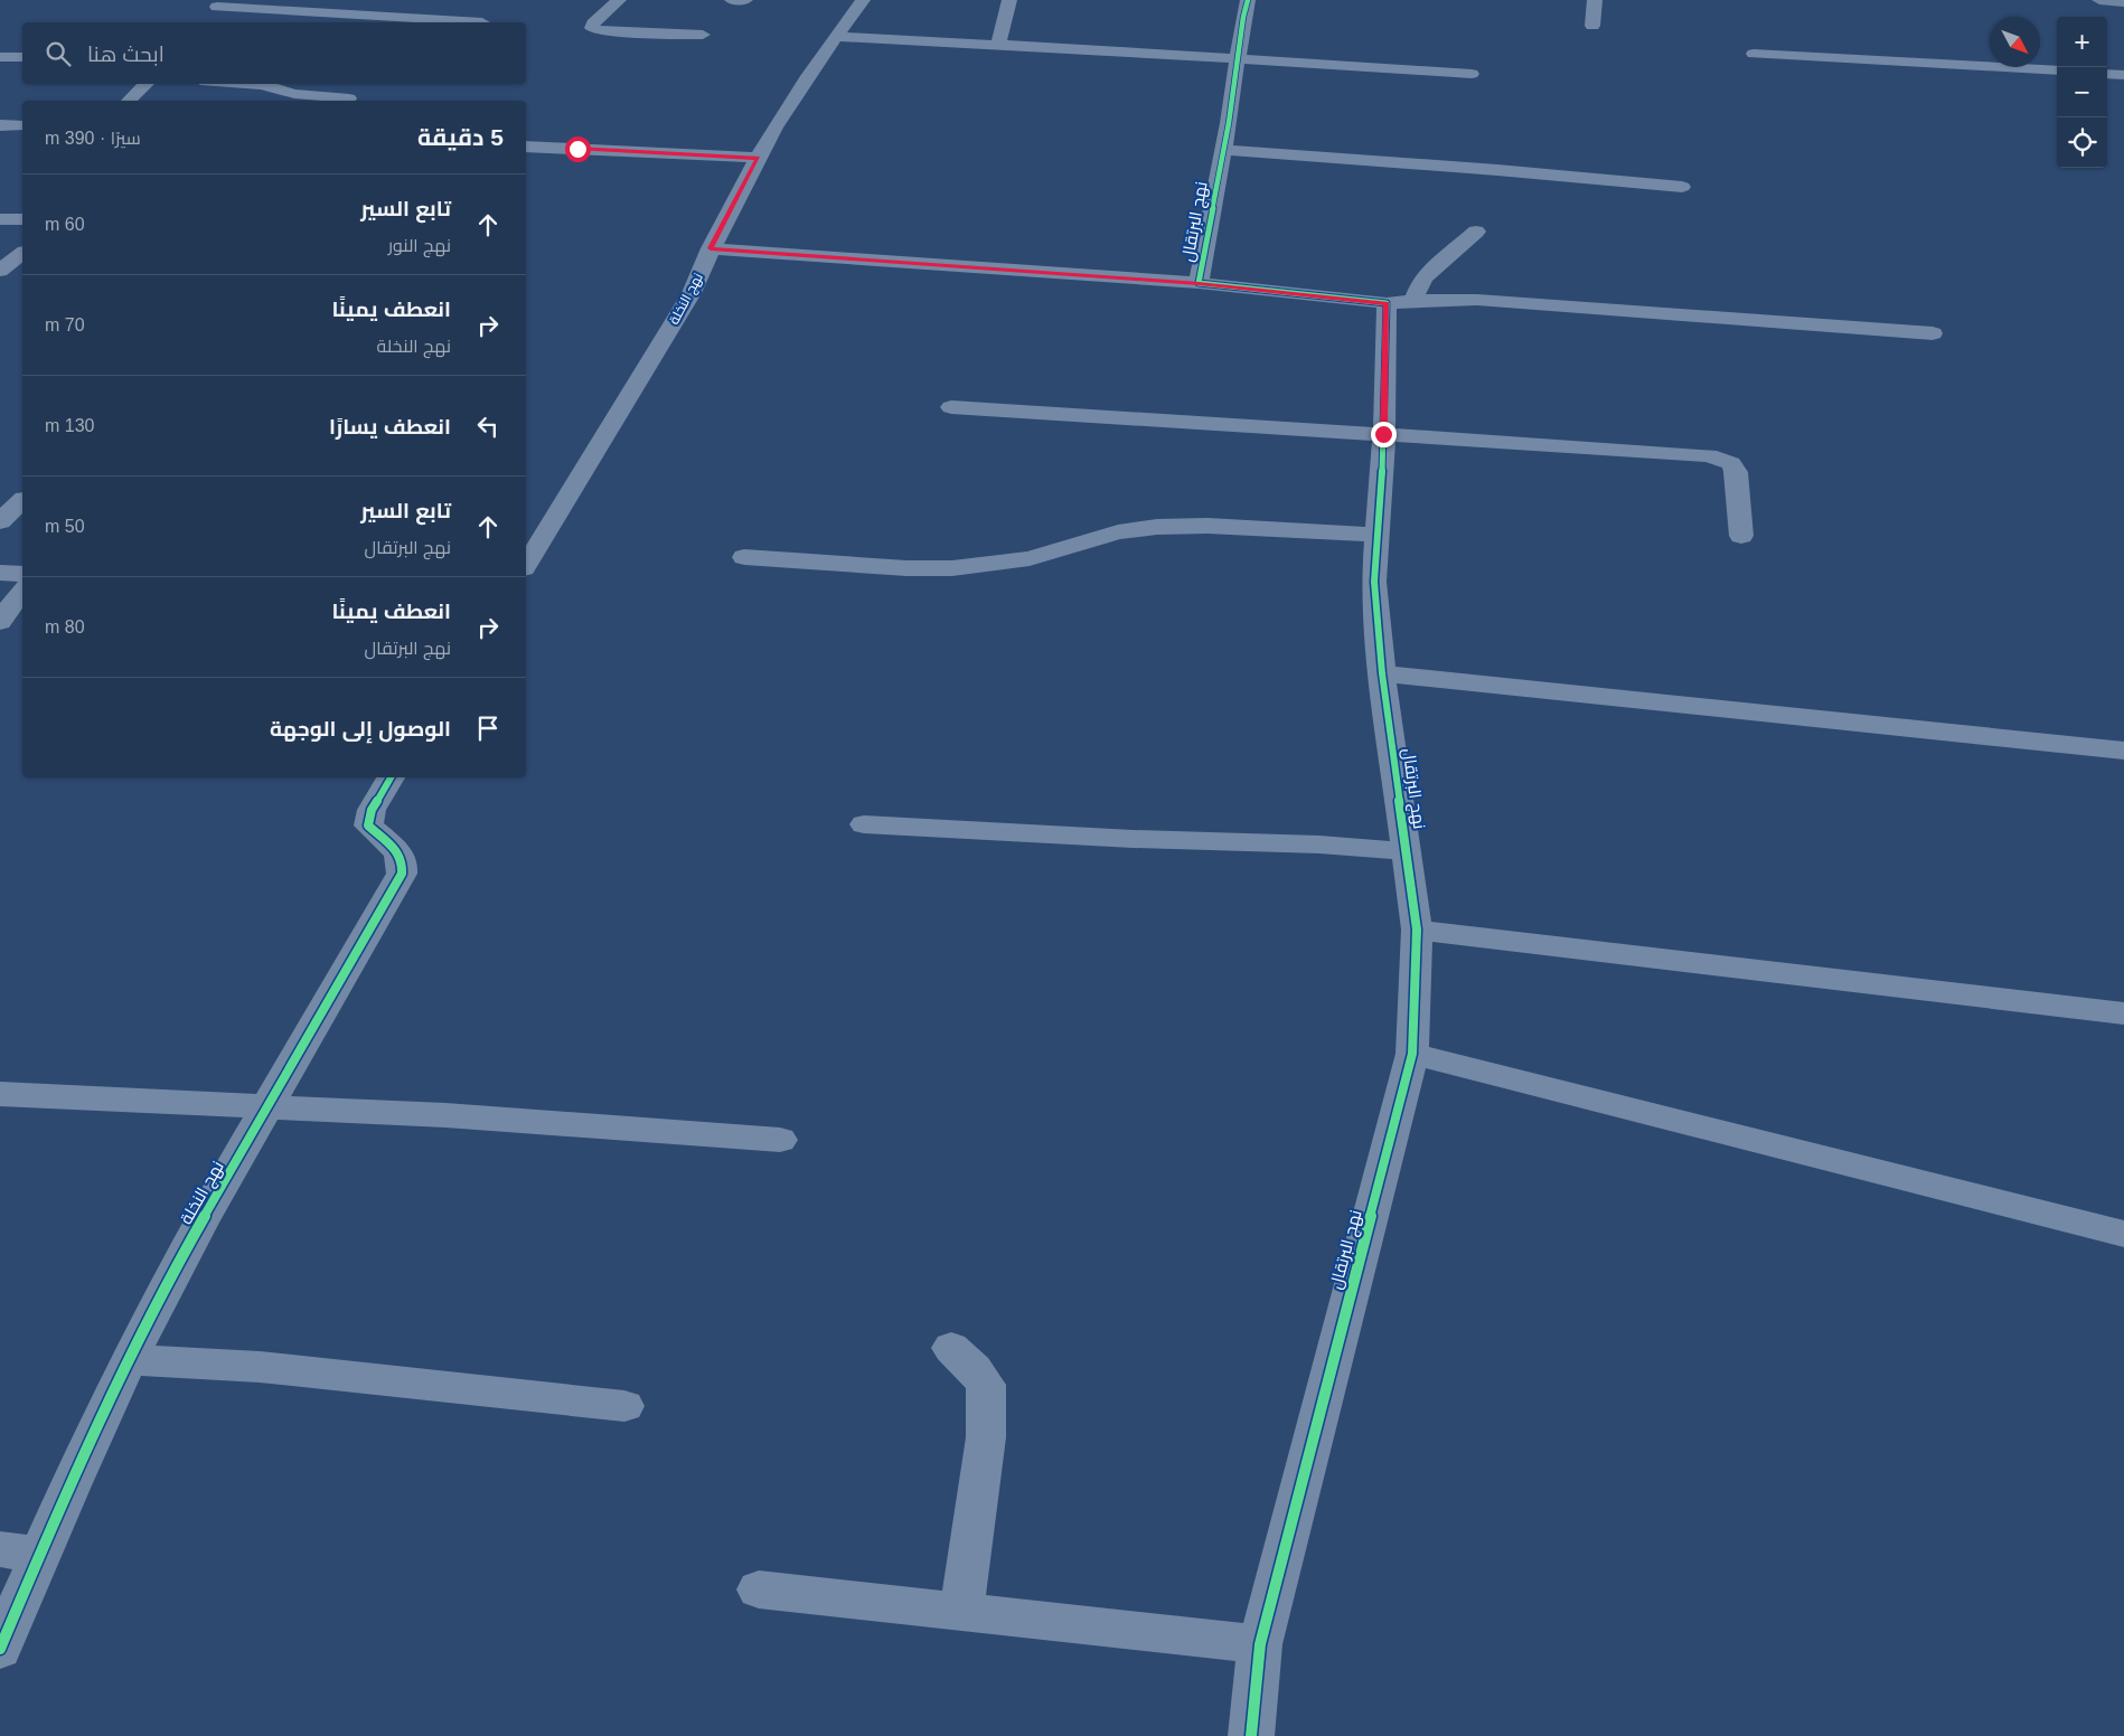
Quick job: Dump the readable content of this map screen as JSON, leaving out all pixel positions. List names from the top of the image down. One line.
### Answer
{"streets":{"street":["نهج البرتقال","نهج النخلة"]},"north":"bottom right","page":{"map_buttons":["+","−"],"search":"ابحث هنا","heading":["5 دقيقة","سيرًا · 390 m"],"list":[["تابع السير","نهج النور","60 m"],["انعطف يمينًا","نهج النخلة","70 m"],["انعطف يسارًا","130 m"],["تابع السير","نهج البرتقال","50 m"],["انعطف يمينًا","نهج البرتقال","80 m"],"الوصول إلى الوجهة"]}}
